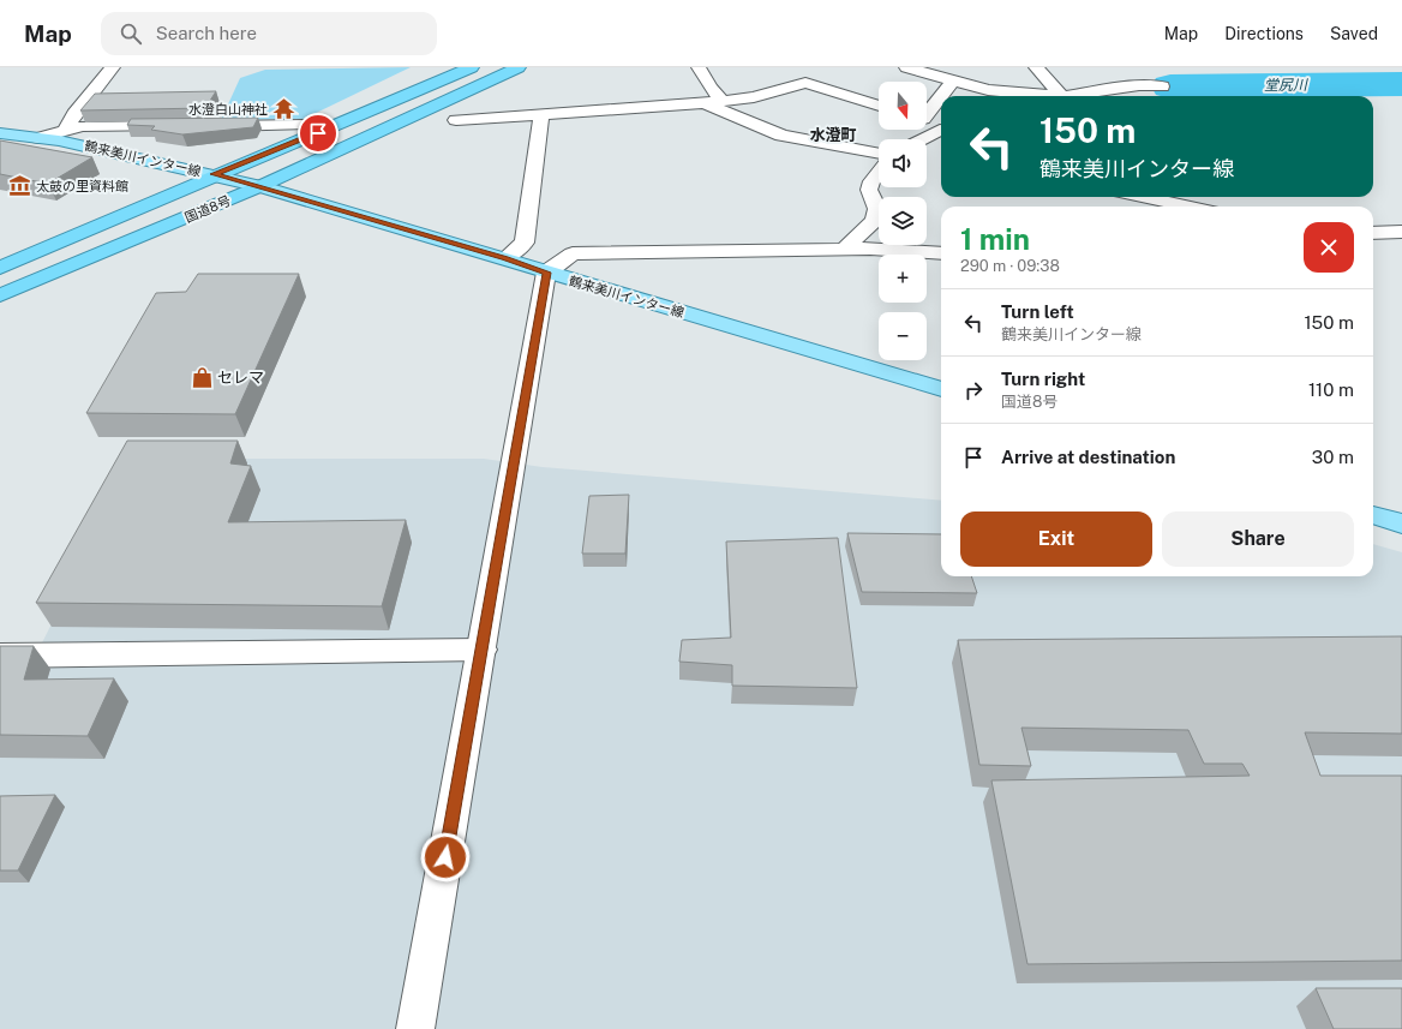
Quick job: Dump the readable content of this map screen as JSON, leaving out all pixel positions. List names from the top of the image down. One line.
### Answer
{"streets":{"highway":["国道8号"],"main road":["鶴来美川インター線"]},"crossings":[["鶴来美川インター線","国道8号"]],"districts":["水澄町"],"water":["堂尻川"],"places":{"temple":["水澄白山神社"],"museum":["太鼓の里資料館"],"shop":["セレマ"]},"north":"bottom","page":{"header":"Map","search":"Search here","nav":["Map","Directions","Saved"],"map_buttons":["+","−"],"turn":["150 m","鶴来美川インター線"],"heading":["1 min","290 m · 09:38"],"list":[{"name":"Turn left","note":"鶴来美川インター線","value":"150 m"},{"name":"Turn right","note":"国道8号","value":"110 m"},{"name":"Arrive at destination","value":"30 m"}],"buttons":["Exit","Share"]}}
